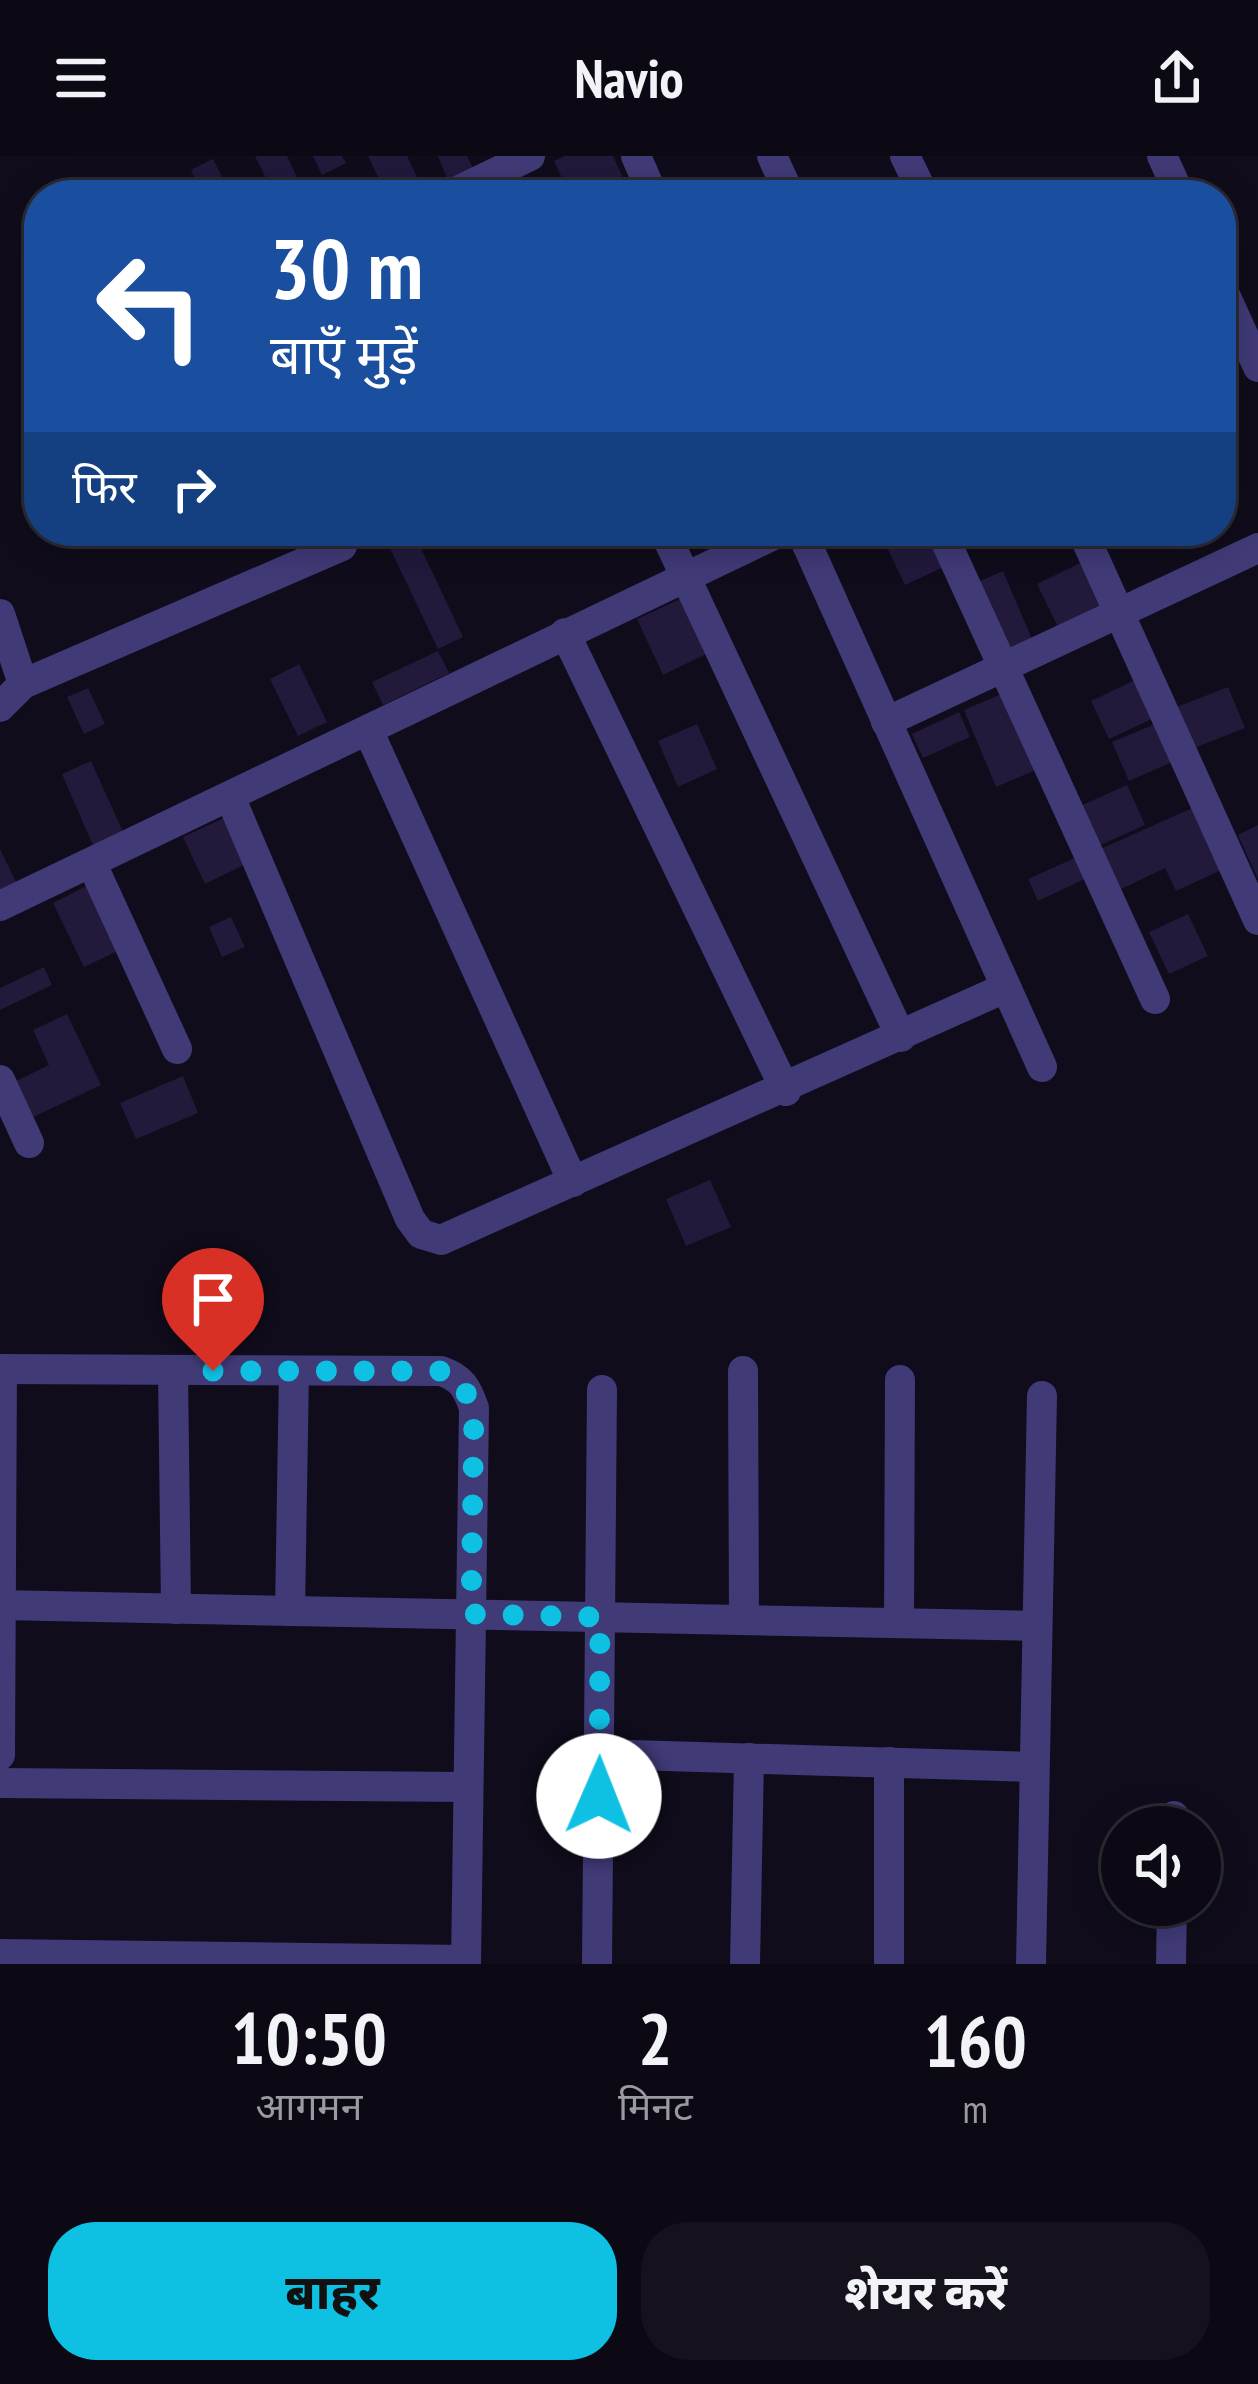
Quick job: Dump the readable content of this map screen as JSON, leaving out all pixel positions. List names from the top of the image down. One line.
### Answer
{"page":{"header":"Navio","turn":["30 m","बाएँ मुड़ें"],"then":"फिर","eta":["10:50","आगमन","2","मिनट","160","m"],"buttons":["बाहर","शेयर करें"]}}
